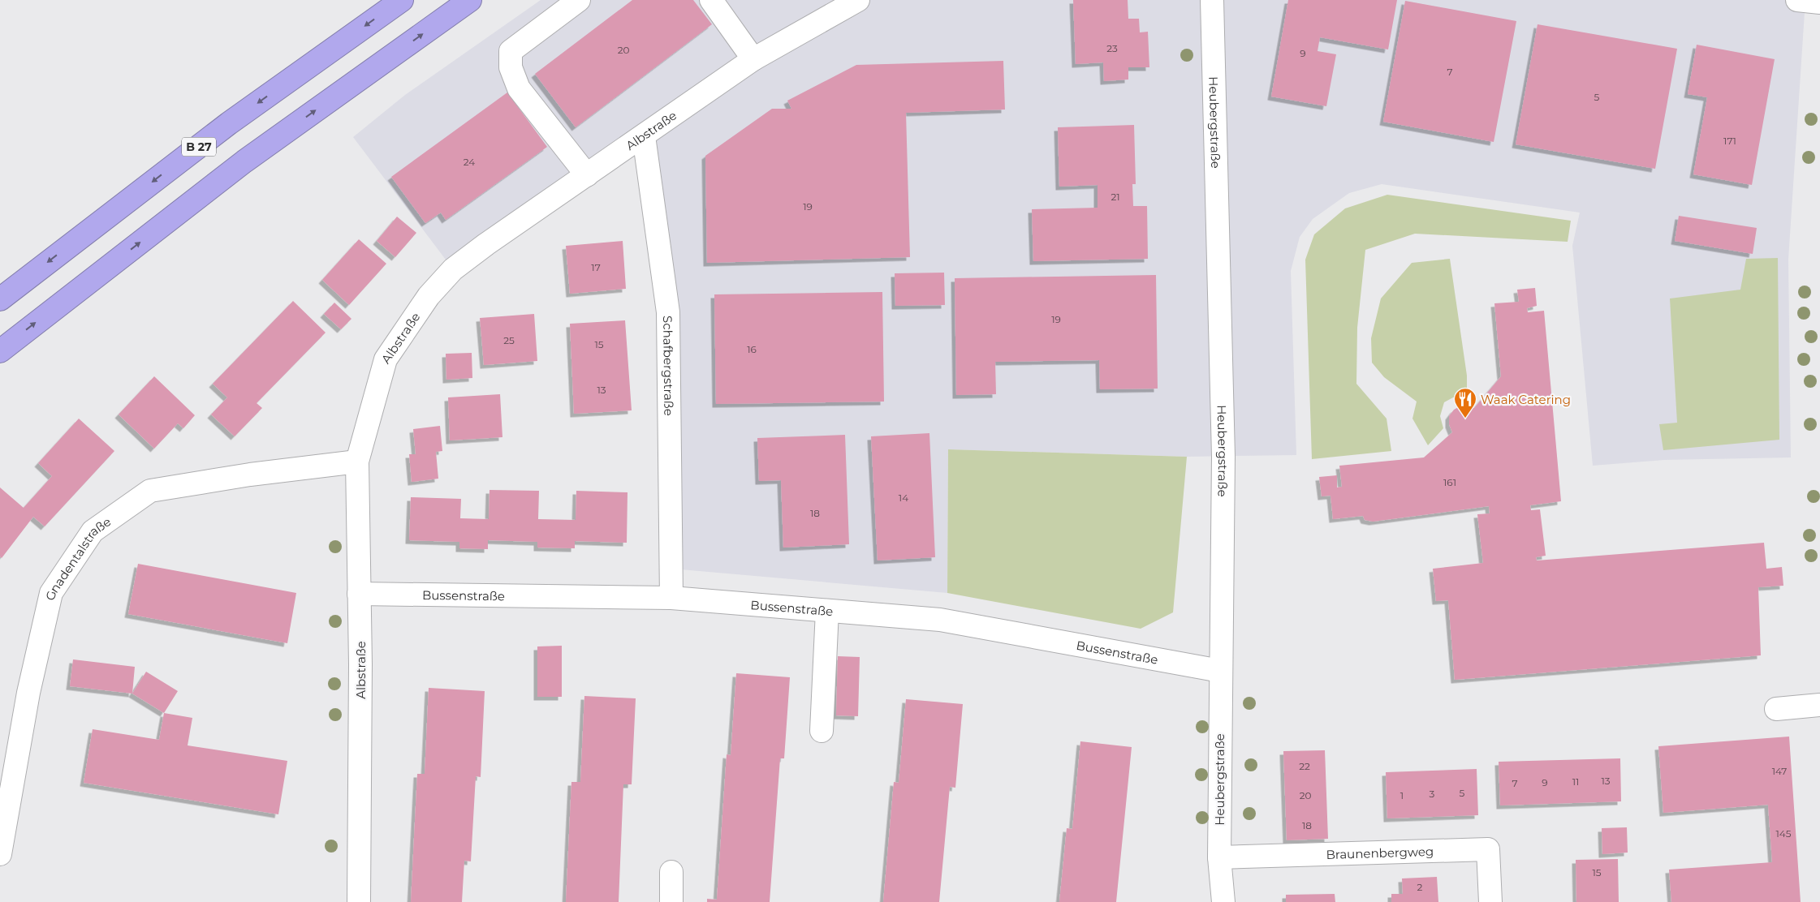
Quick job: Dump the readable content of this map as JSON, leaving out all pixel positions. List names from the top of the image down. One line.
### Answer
{"streets":{"highway":["B 27"],"street":["Heubergstraße","Albstraße","Schafbergstraße","Gnadentalstraße","Bussenstraße","Braunenbergweg"]},"crossings":[["Heubergstraße","Bussenstraße"],["Heubergstraße","Braunenbergweg"],["Albstraße","Schafbergstraße"],["Albstraße","Gnadentalstraße"],["Albstraße","Bussenstraße"],["Schafbergstraße","Bussenstraße"]],"places":{"restaurant":["Waak Catering"]},"house_numbers":["23","20","9","7","5","171","24","21","19","17","19","25","15","16","13","161","14","18","22","147","13","11","9","7","5","3","20","1","18","145","15","2"]}
